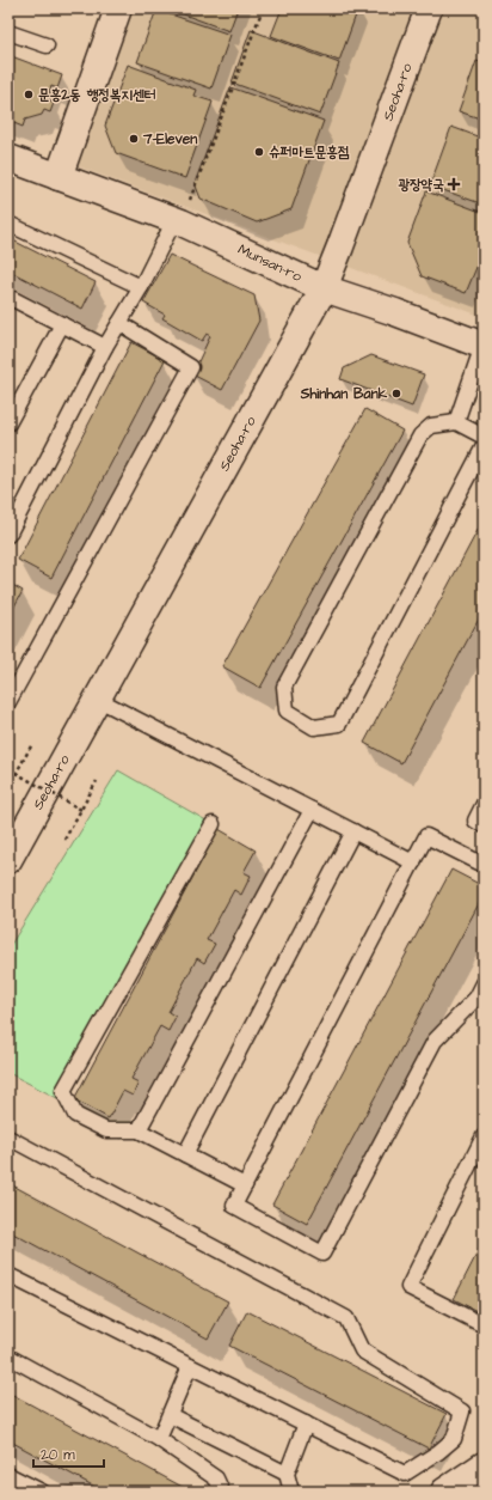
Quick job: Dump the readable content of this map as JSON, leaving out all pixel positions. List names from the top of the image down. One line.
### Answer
{"streets":{"main road":["Seoha-ro","Munsan-ro"]},"crossings":[["Seoha-ro","Munsan-ro"]],"places":{"other":["문흥2동 행정복지센터","7-Eleven","슈퍼마트문흥점","Shinhan Bank"],"health":["광장약국"]},"scale_bar":"20 m"}
